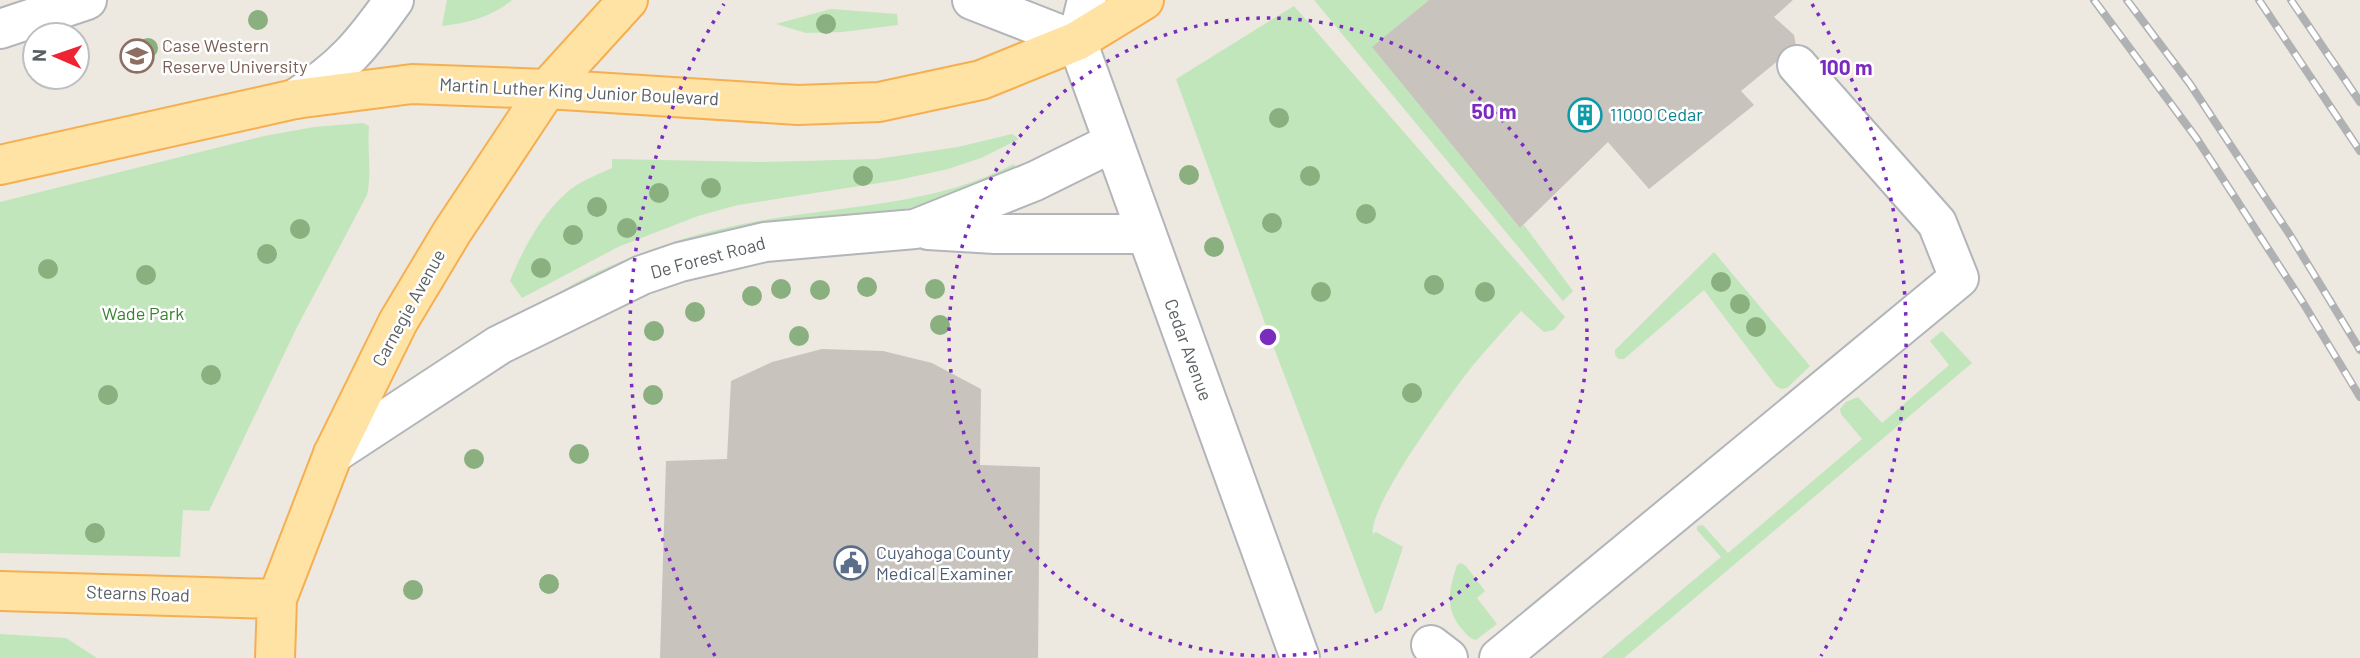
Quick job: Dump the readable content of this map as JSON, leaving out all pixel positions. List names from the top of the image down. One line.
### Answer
{"streets":{"main road":["Martin Luther King Junior Boulevard","Carnegie Avenue","Stearns Road"],"street":["De Forest Road","Cedar Avenue"]},"crossings":[["Martin Luther King Junior Boulevard","Carnegie Avenue"],["Martin Luther King Junior Boulevard","Cedar Avenue"],["De Forest Road","Carnegie Avenue"],["De Forest Road","Cedar Avenue"],["Carnegie Avenue","Stearns Road"]],"parks":["Wade Park"],"places":{"school or university":["Case Western Reserve University"],"building":["11000 Cedar"],"public building":["Cuyahoga County Medical Examiner"]},"north":"left","rings":["100 m","50 m"]}
